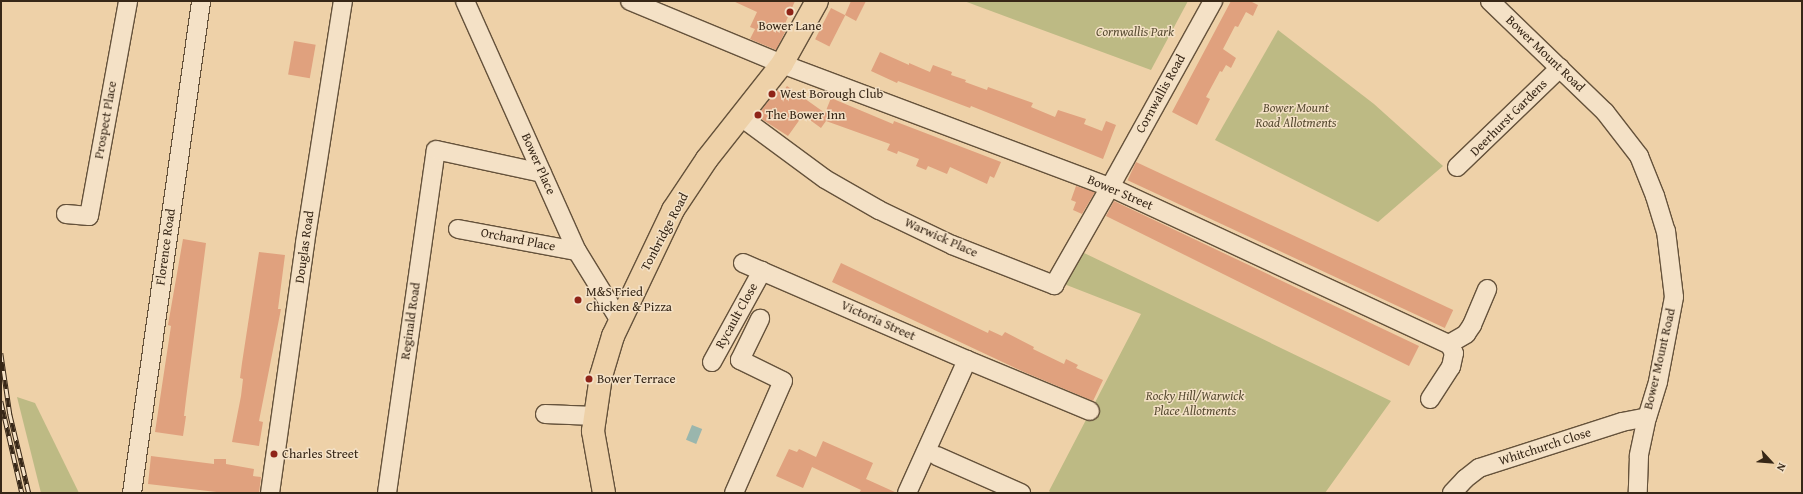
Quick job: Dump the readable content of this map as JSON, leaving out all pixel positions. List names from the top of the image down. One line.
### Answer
{"streets":{"main road":["Tonbridge Road"],"street":["Bower Mount Road","Cornwallis Road","Deerhurst Gardens","Prospect Place","Bower Place","Bower Street","Warwick Place","Orchard Place","Florence Road","Douglas Road","Rycault Close","Reginald Road","Victoria Street","Whitchurch Close"]},"crossings":[["Bower Mount Road","Deerhurst Gardens"],["Bower Mount Road","Whitchurch Close"],["Cornwallis Road","Bower Street"],["Cornwallis Road","Warwick Place"],["Bower Place","Tonbridge Road"],["Bower Place","Orchard Place"],["Bower Place","Reginald Road"],["Bower Street","Tonbridge Road"],["Bower Street","Warwick Place"],["Tonbridge Road","Warwick Place"],["Rycault Close","Victoria Street"]],"parks":["Cornwallis Park","Bower Mount Road Allotments","Rocky Hill/Warwick Place Allotments"],"places":["Bower Lane","West Borough Club","The Bower Inn","M&S Fried Chicken & Pizza","Bower Terrace","Charles Street"],"north":"bottom right"}
